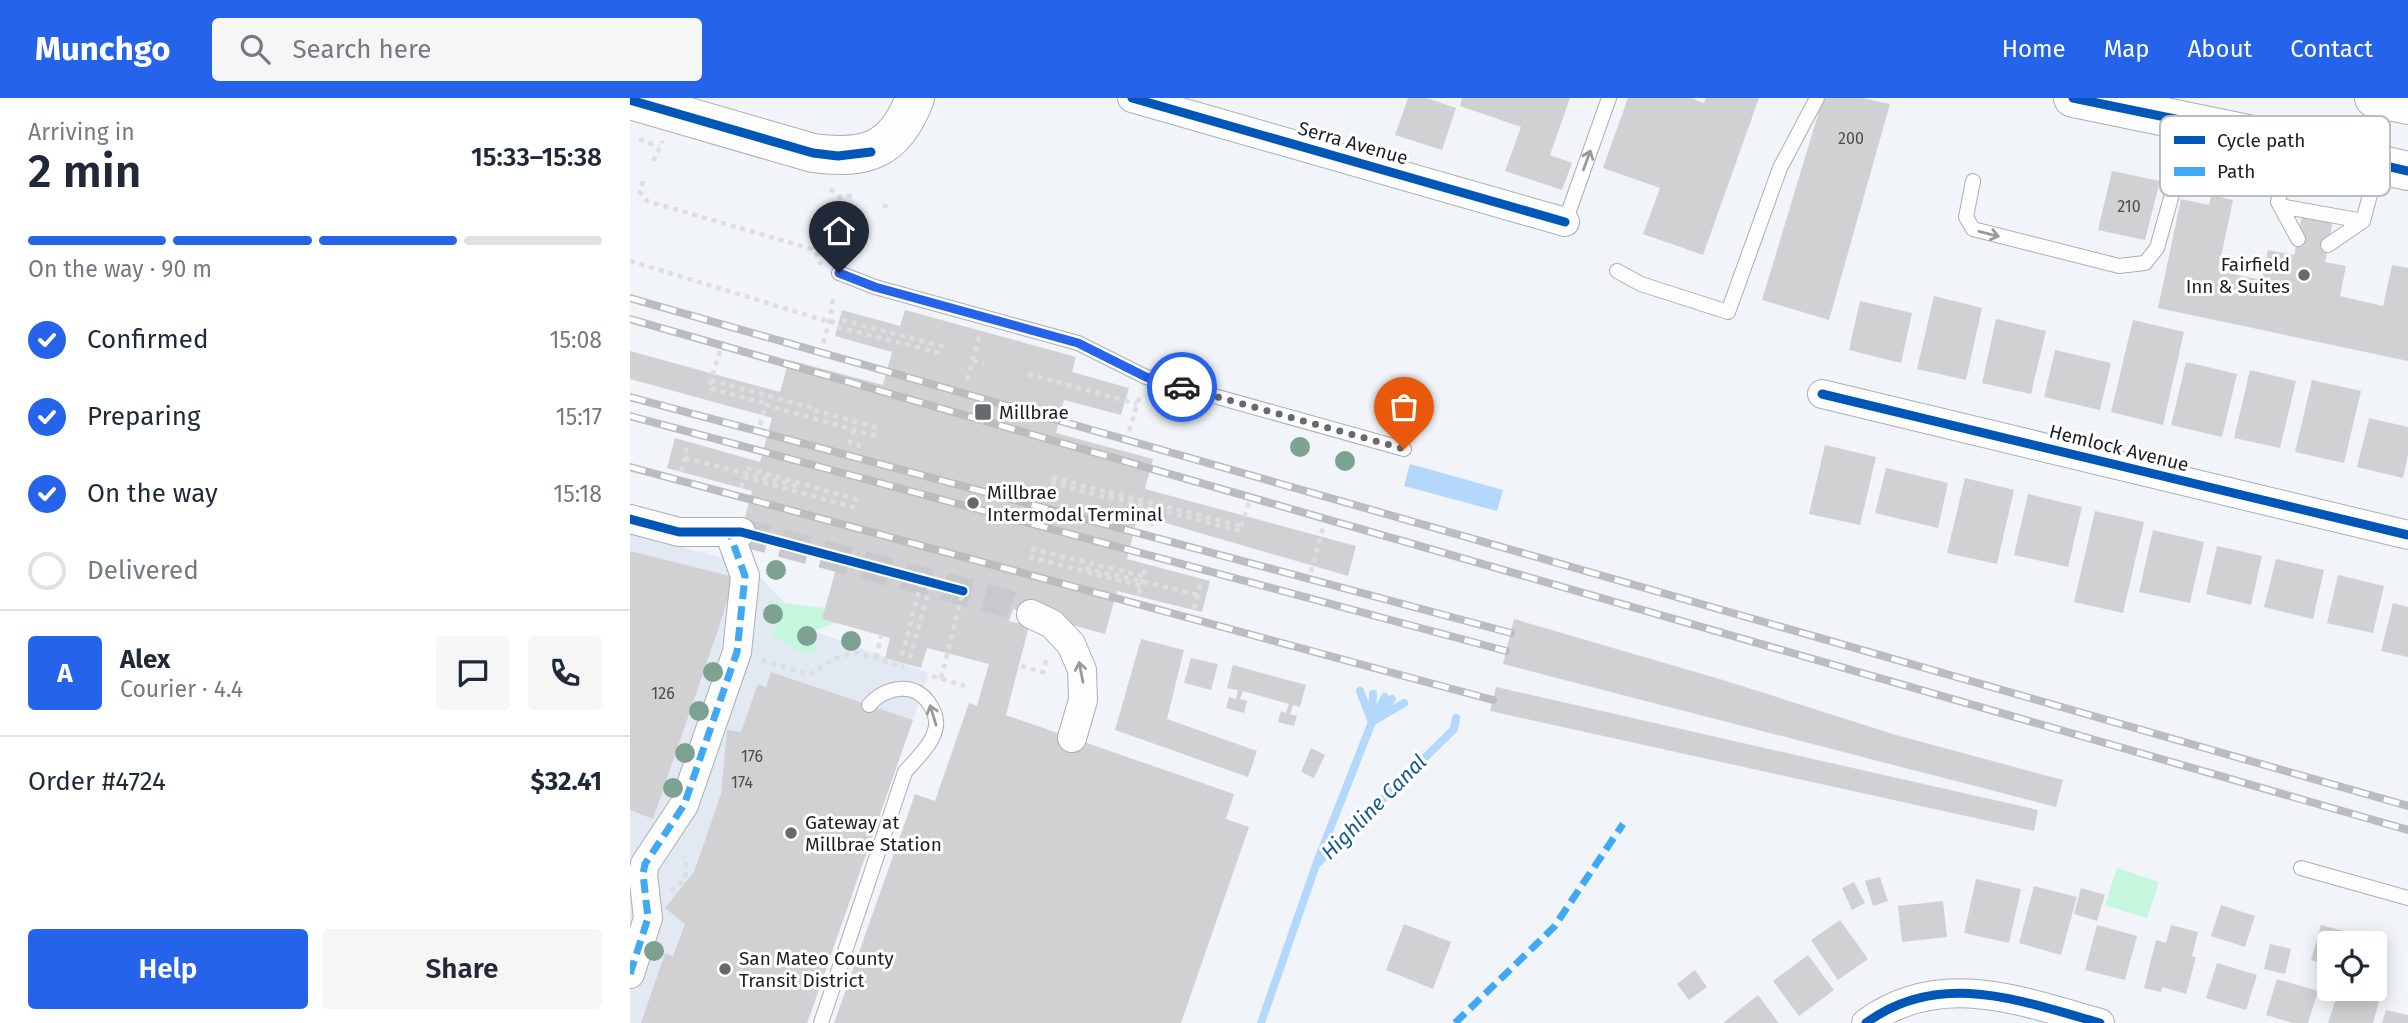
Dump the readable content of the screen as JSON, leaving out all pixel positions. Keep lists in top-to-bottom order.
{
  "streets": {
    "street": ["Serra Avenue", "Hemlock Avenue"]
  },
  "water": ["Highline Canal"],
  "places": {
    "other": [
      "Fairfield Inn & Suites",
      "Millbrae Intermodal Terminal",
      "Gateway at Millbrae Station",
      "San Mateo County Transit District"
    ],
    "transit": ["Millbrae"]
  },
  "house_numbers": [
    "200",
    "210",
    "126",
    "176",
    "174"
  ],
  "legend": ["Cycle path", "Path"],
  "page": {
    "header": "Munchgo",
    "search": "Search here",
    "nav": [
      "Home",
      "Map",
      "About",
      "Contact"
    ],
    "heading": ["2 min", "Arriving in", "15:33–15:38"],
    "panel": [
      "Alex",
      "Courier · 4.4",
      "Order #4724",
      "$32.41"
    ],
    "bar": "On the way · 90 m",
    "list": [
      ["Confirmed", "15:08"],
      ["Preparing", "15:17"],
      ["On the way", "15:18"],
      "Delivered"
    ],
    "round": "A",
    "buttons": ["Help", "Share"]
  }
}
